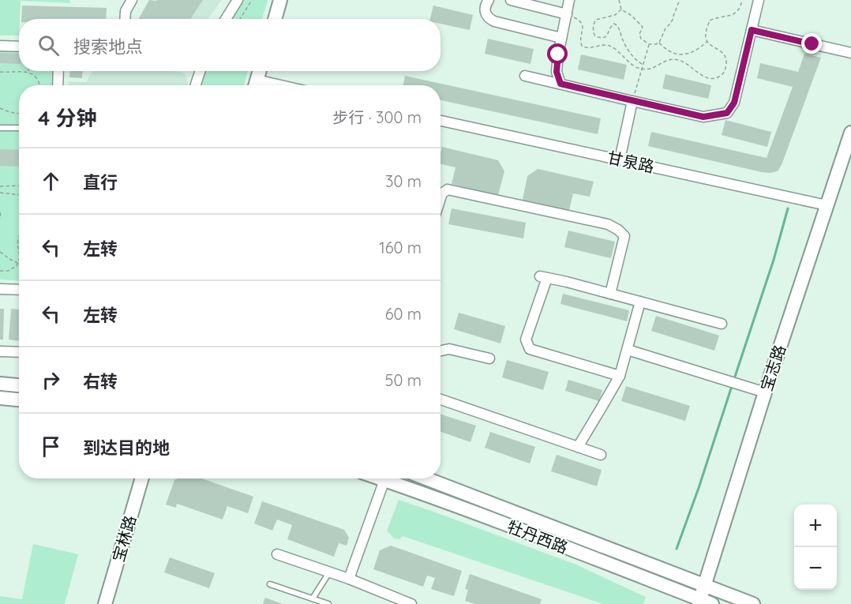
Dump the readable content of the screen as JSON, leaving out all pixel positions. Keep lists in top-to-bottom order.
{
  "streets": {
    "street": [
      "甘泉路",
      "宝志路",
      "牡丹西路",
      "宝林路"
    ]
  },
  "crossings": [
    ["甘泉路", "宝志路"],
    ["宝志路", "牡丹西路"]
  ],
  "page": {
    "search": "搜索地点",
    "heading": ["4 分钟", "步行 · 300 m"],
    "list": [
      ["直行", "30 m"],
      ["左转", "160 m"],
      ["左转", "60 m"],
      ["右转", "50 m"],
      "到达目的地"
    ],
    "map_buttons": ["+", "−"]
  }
}
